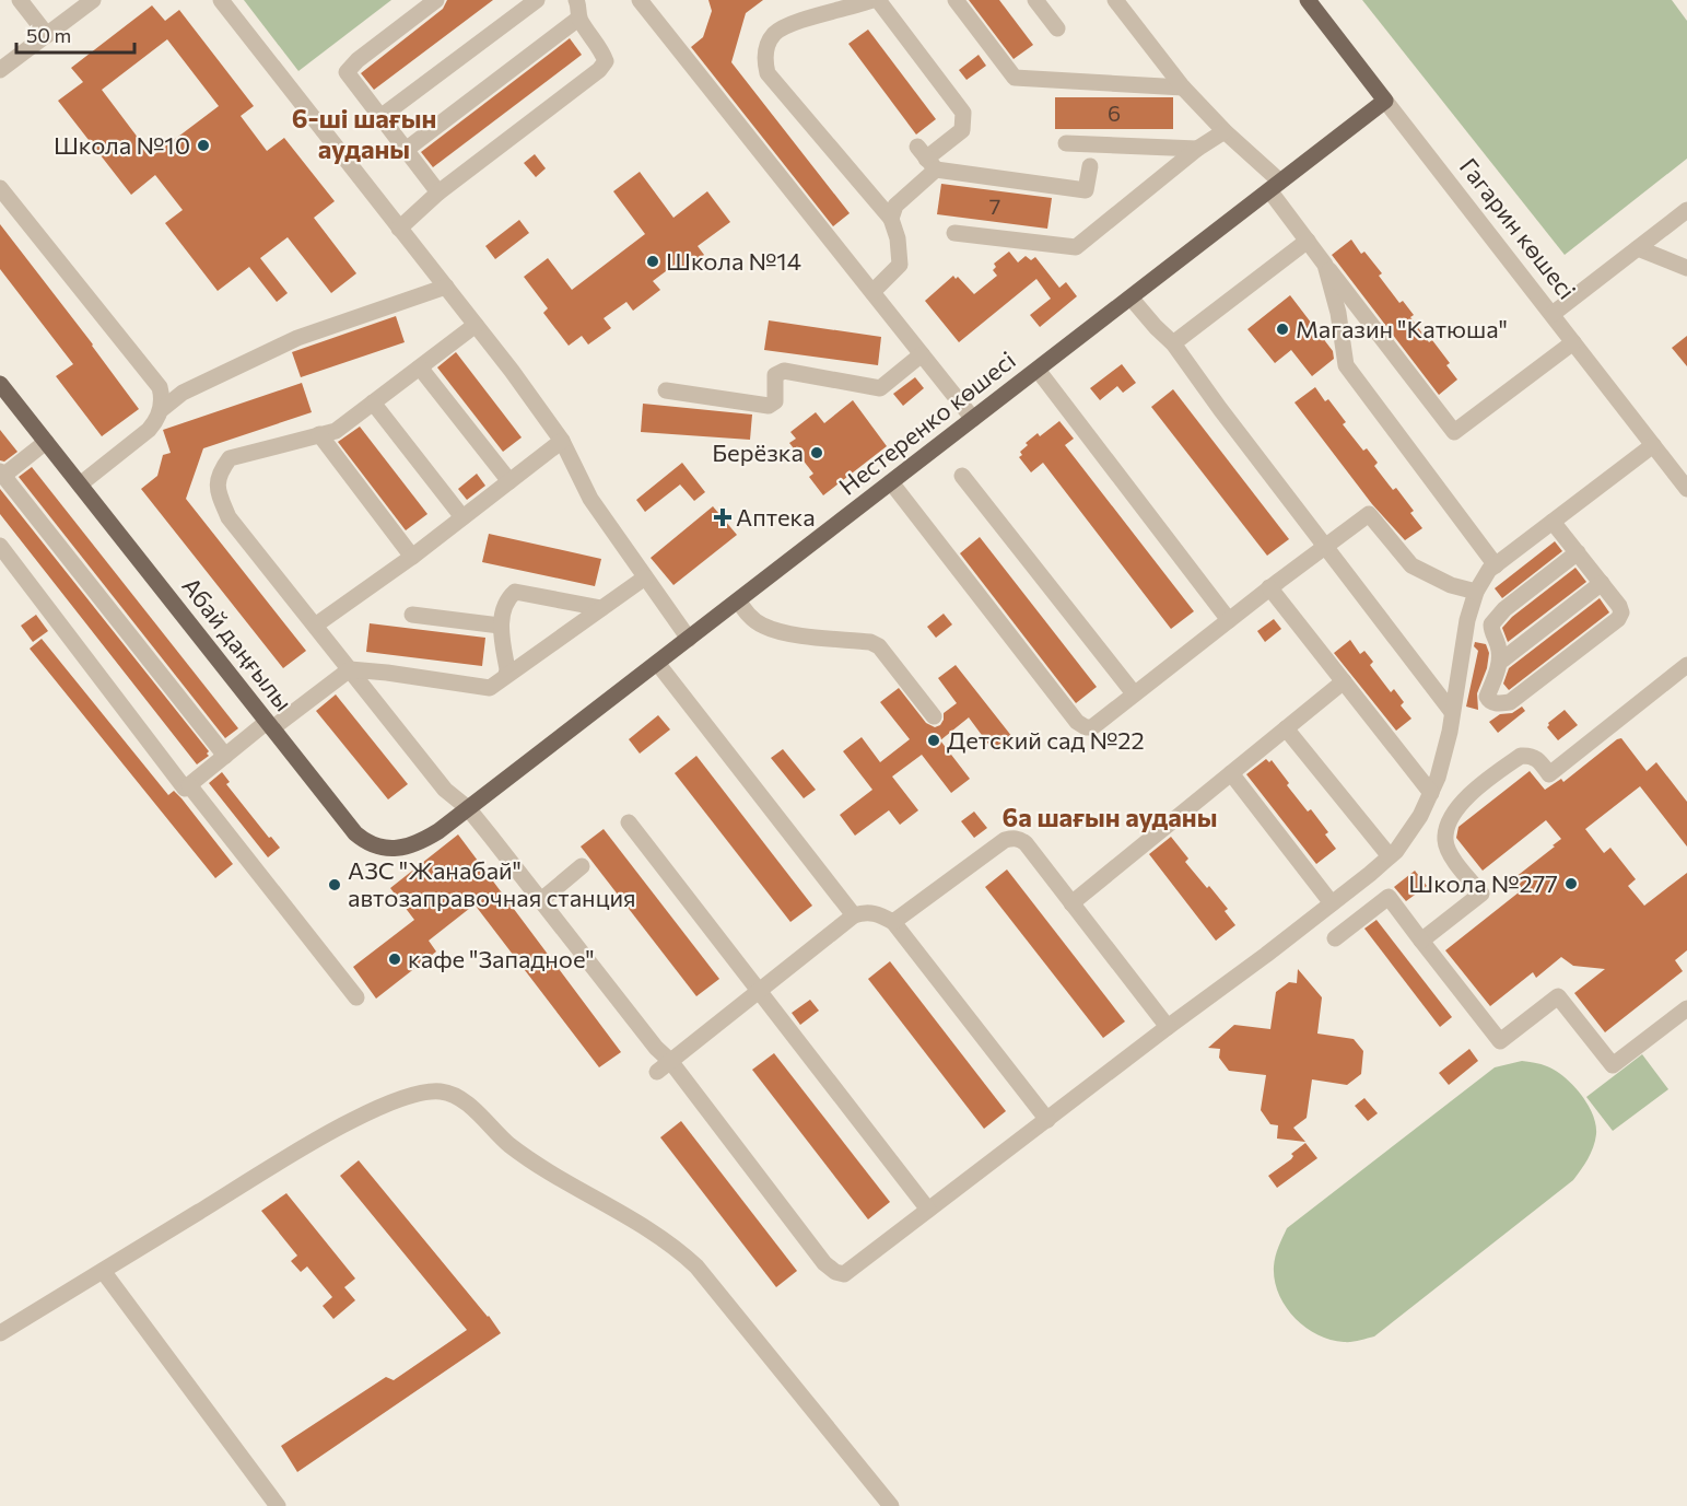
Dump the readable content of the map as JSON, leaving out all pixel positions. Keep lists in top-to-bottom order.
{
  "streets": {
    "main road": ["Гагарин көшесі", "Нестеренко көшесі", "Абай даңғылы"]
  },
  "crossings": [
    ["Гагарин көшесі", "Нестеренко көшесі"],
    ["Нестеренко көшесі", "Абай даңғылы"]
  ],
  "districts": ["6-ші шағын ауданы", "6а шағын ауданы"],
  "places": {
    "other": [
      "Школа №10",
      "Школа №14",
      "Магазин \"Катюша\"",
      "Берёзка",
      "Детский сад №22",
      "Школа №277",
      "АЗС \"Жанабай\" автозаправочная станция",
      "кафе \"Западное\""
    ],
    "health": ["Аптека"]
  },
  "house_numbers": ["6", "7"],
  "scale_bar": "50 m"
}
